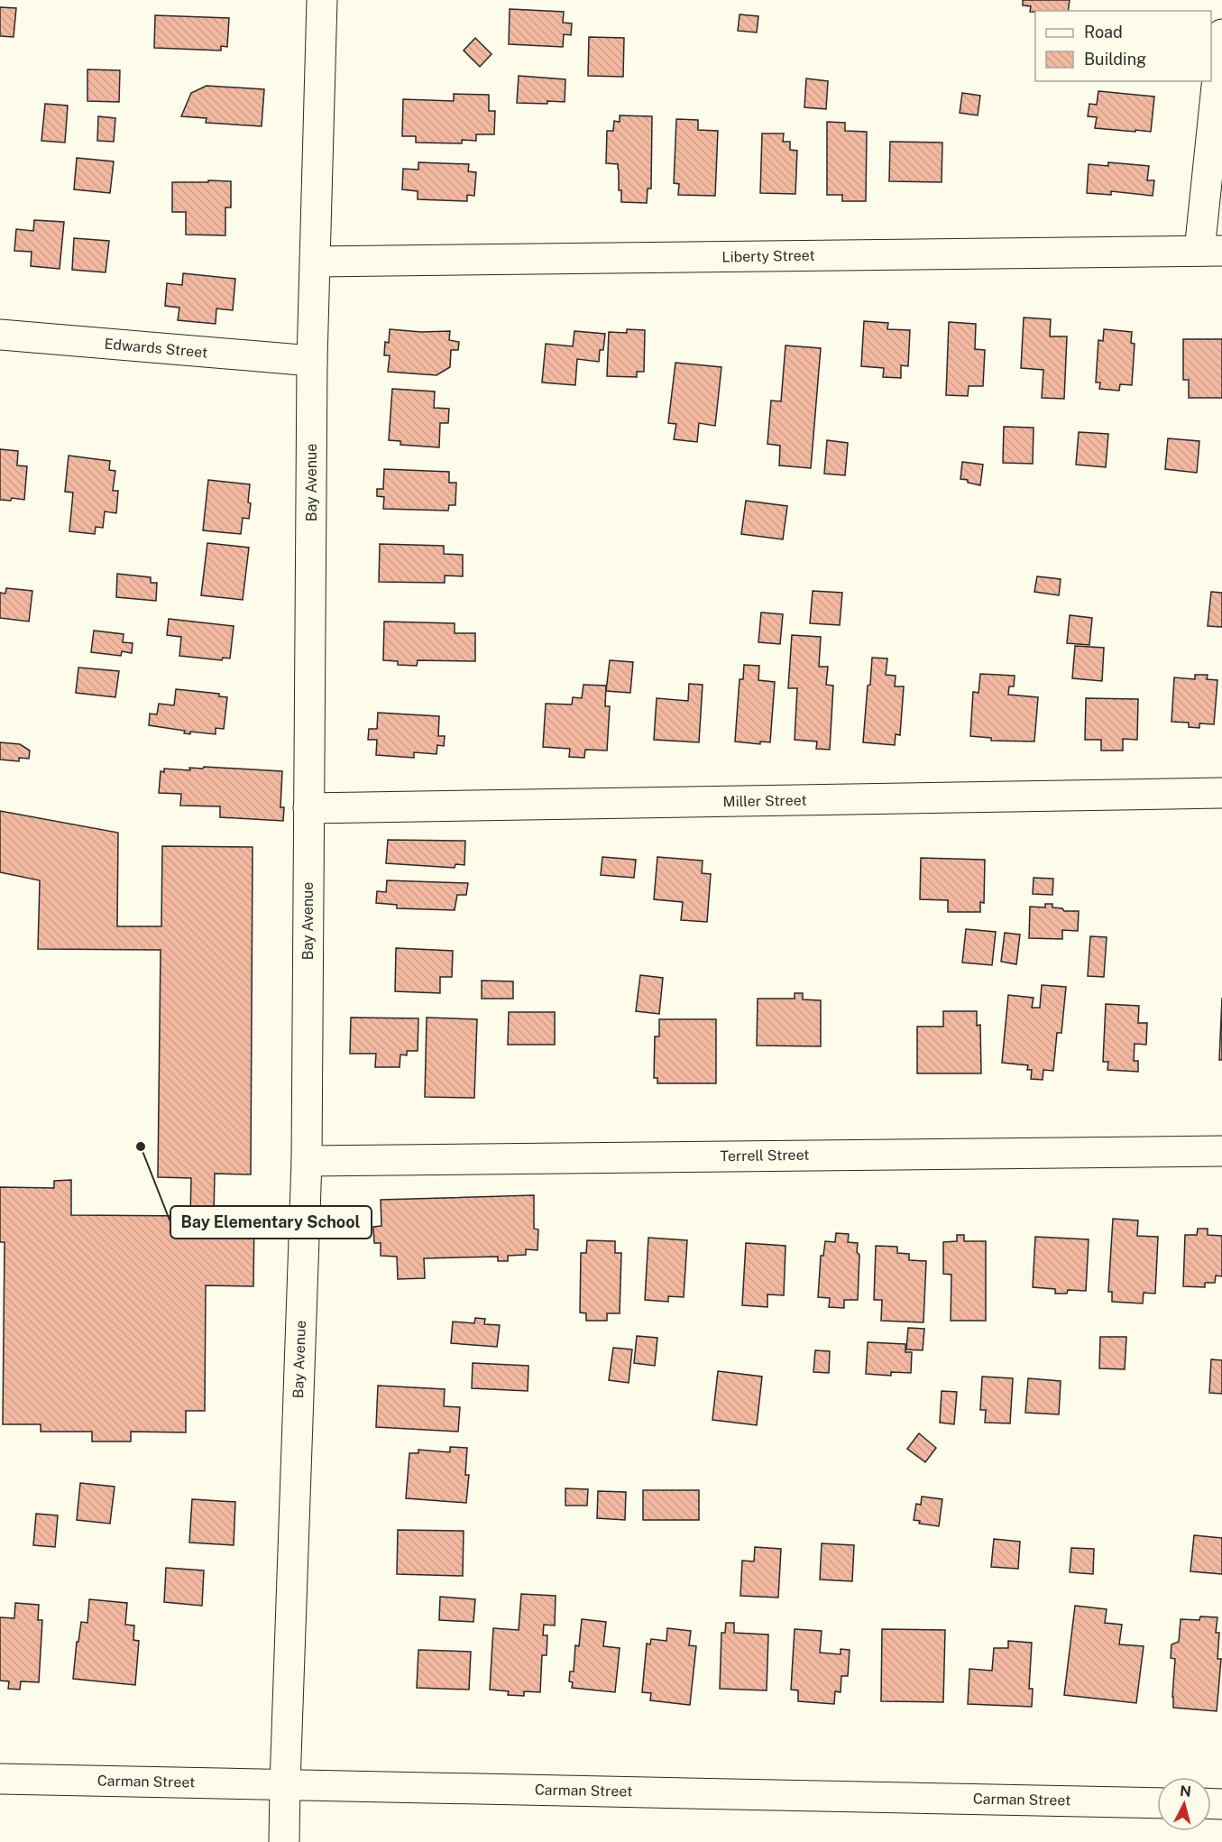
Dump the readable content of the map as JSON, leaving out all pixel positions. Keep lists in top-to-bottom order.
{
  "streets": {
    "street": [
      "Liberty Street",
      "Edwards Street",
      "Bay Avenue",
      "Miller Street",
      "Terrell Street",
      "Carman Street"
    ]
  },
  "crossings": [
    ["Liberty Street", "Bay Avenue"],
    ["Edwards Street", "Bay Avenue"],
    ["Bay Avenue", "Miller Street"],
    ["Bay Avenue", "Terrell Street"],
    ["Bay Avenue", "Carman Street"]
  ],
  "places": ["Bay Elementary School"],
  "legend": ["Road", "Building"],
  "north": "top"
}
